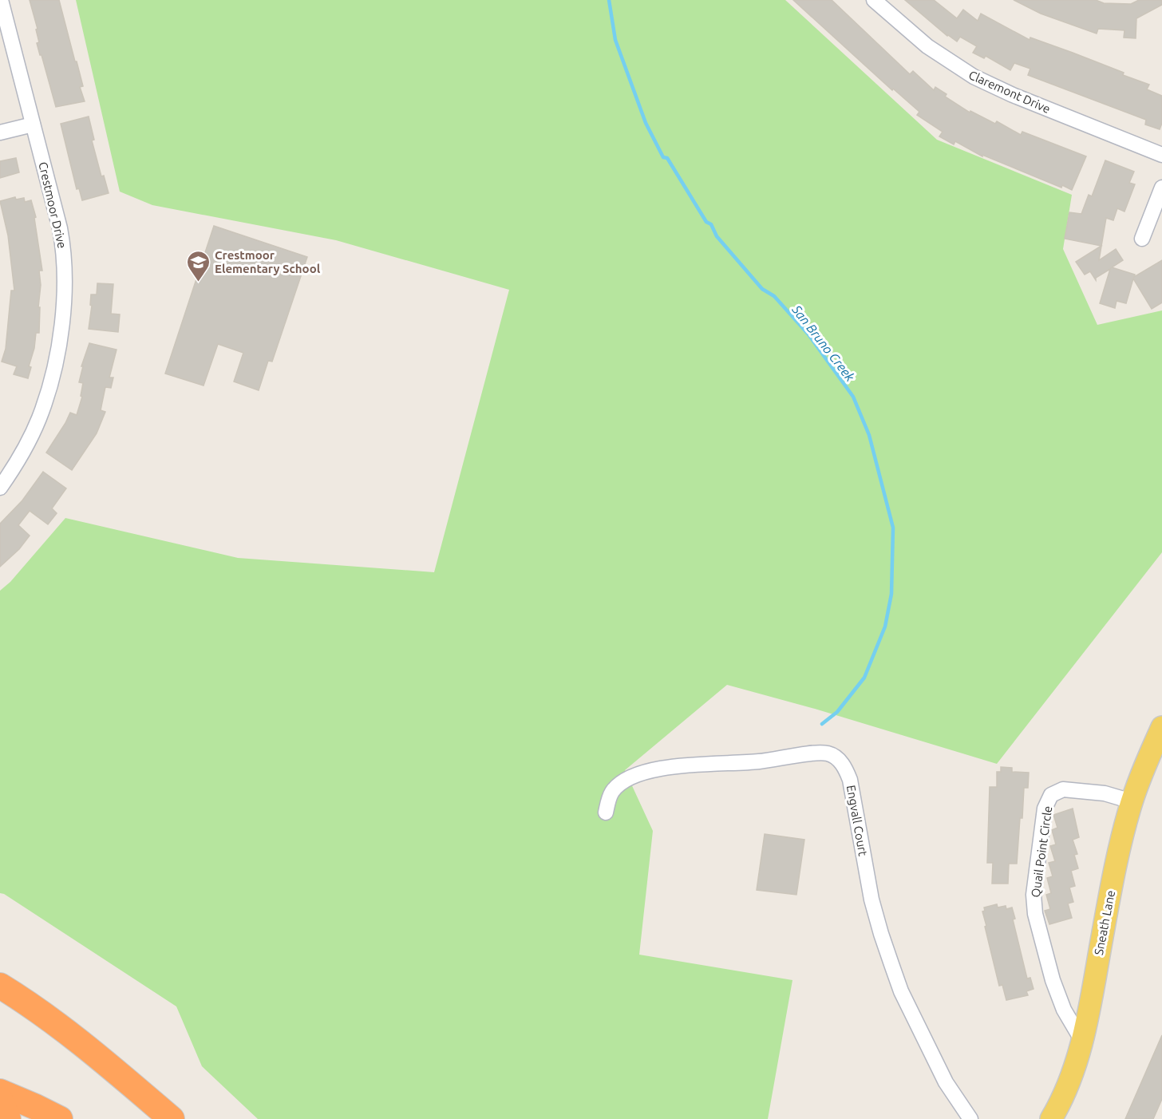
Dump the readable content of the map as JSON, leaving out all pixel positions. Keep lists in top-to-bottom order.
{
  "streets": {
    "main road": ["Sneath Lane"],
    "street": [
      "Claremont Drive",
      "Crestmoor Drive",
      "Engvall Court",
      "Quail Point Circle"
    ]
  },
  "crossings": [
    ["Quail Point Circle", "Sneath Lane"]
  ],
  "water": ["San Bruno Creek"],
  "places": {
    "school or university": ["Crestmoor Elementary School"]
  }
}
